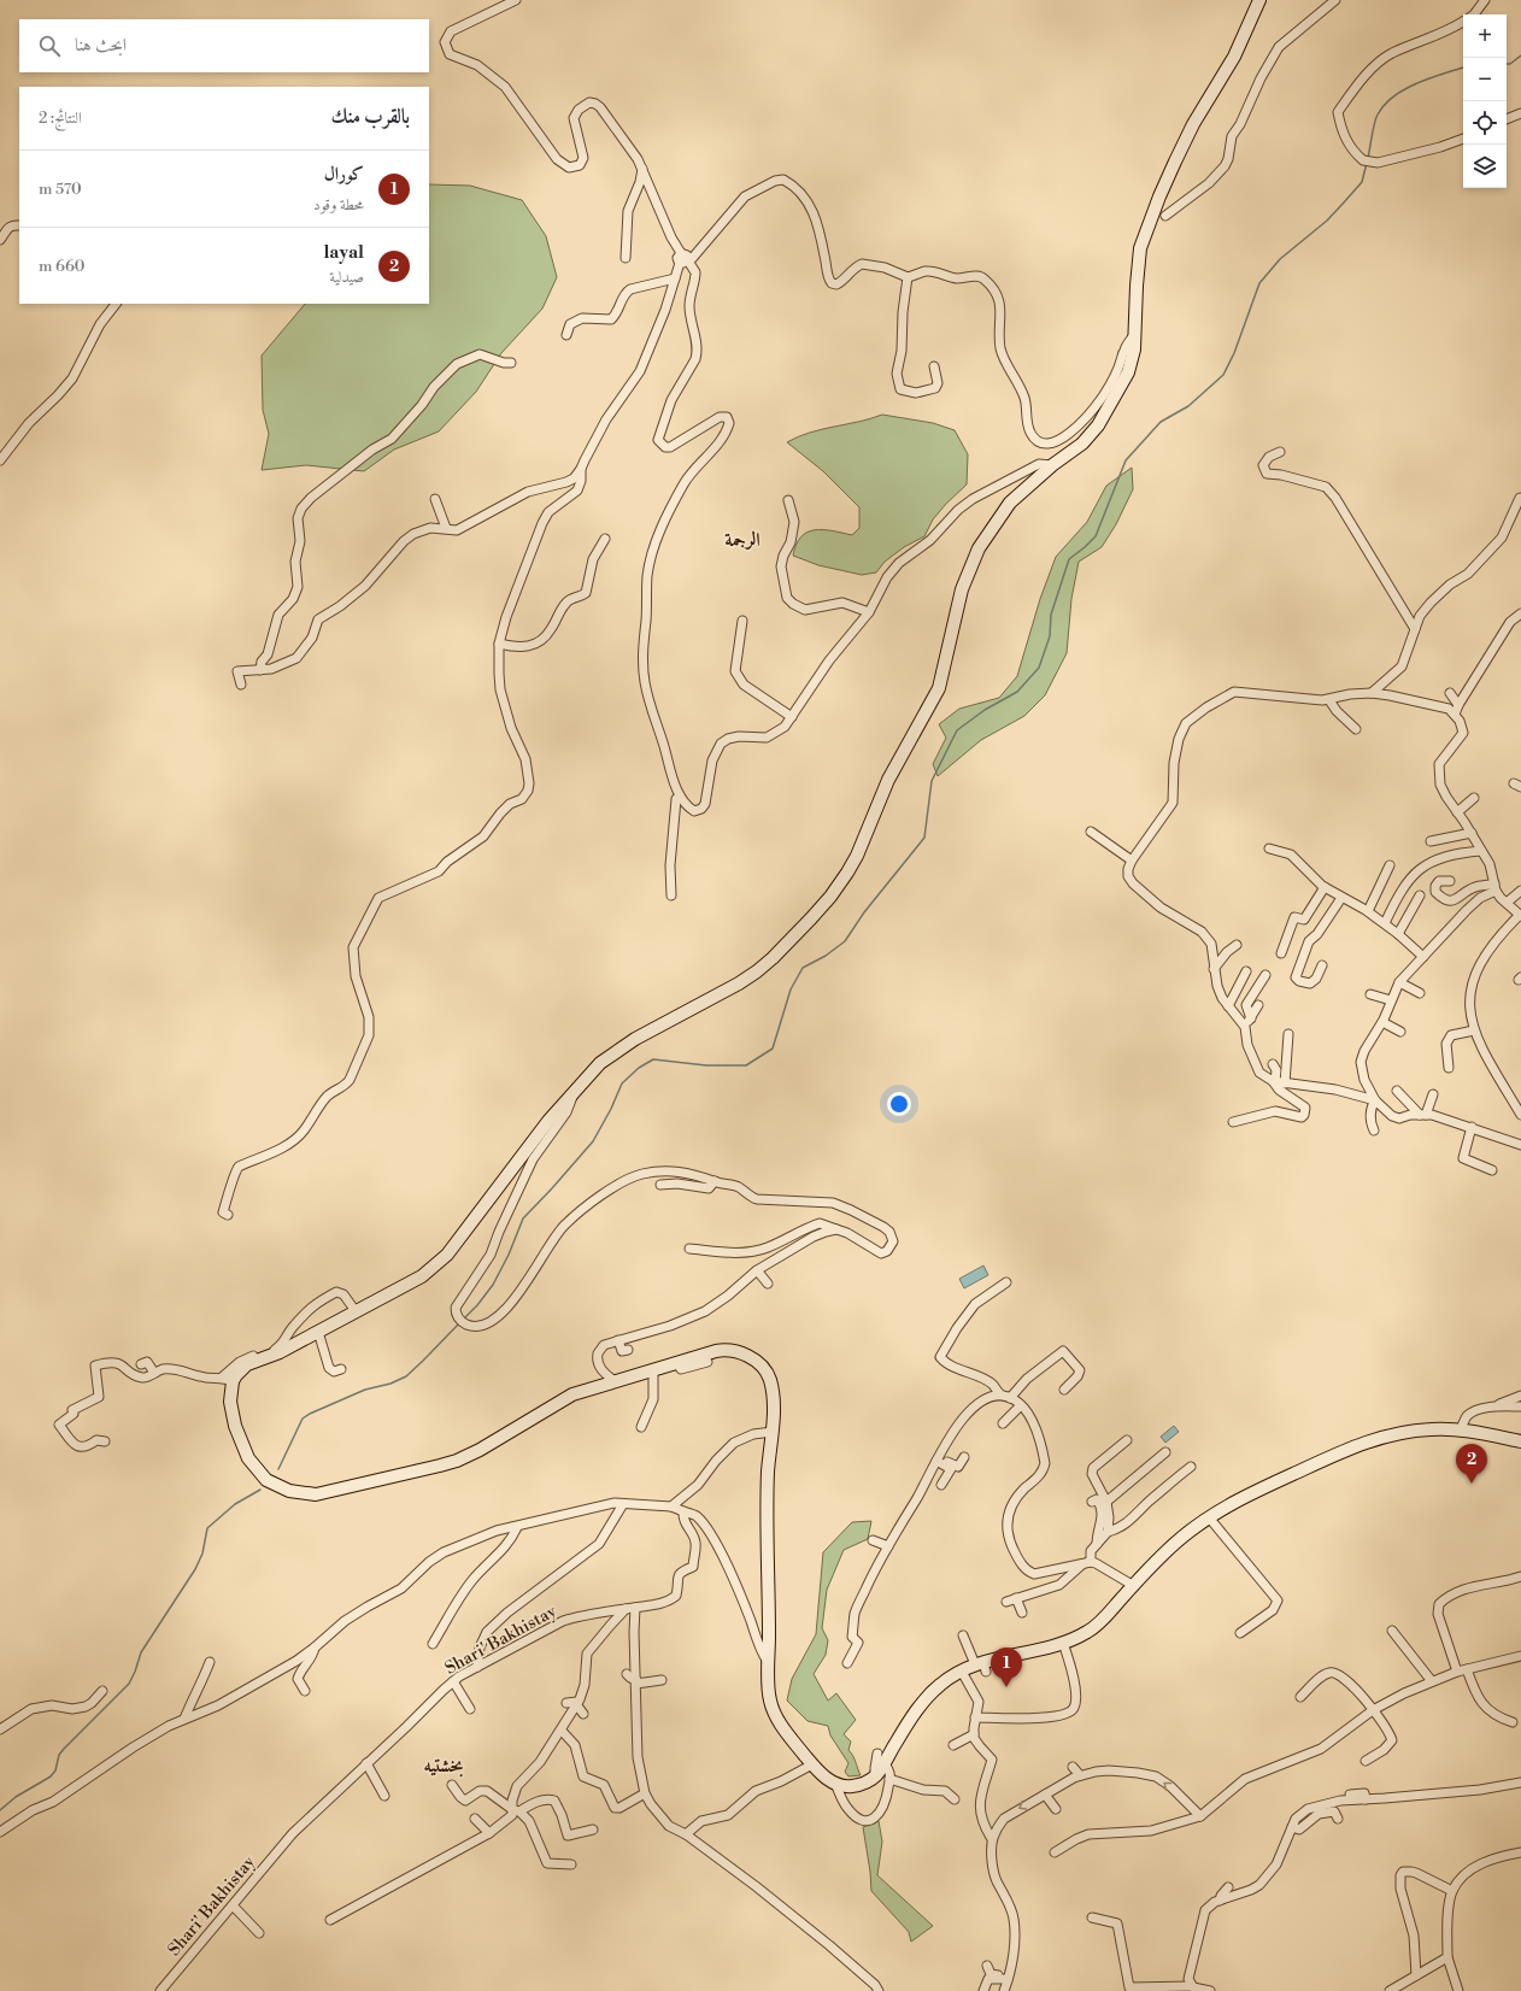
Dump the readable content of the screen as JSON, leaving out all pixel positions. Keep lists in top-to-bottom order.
{
  "streets": {
    "street": ["Shari' Bakhistay"]
  },
  "districts": ["الرجمة", "بخشتيه"],
  "page": {
    "map_buttons": ["+", "−"],
    "search": "ابحث هنا",
    "heading": ["بالقرب منك", "النتائج: 2"],
    "list": [
      {
        "mark": "1",
        "name": "كورال",
        "note": "محطة وقود",
        "value": "570 m"
      },
      {
        "mark": "2",
        "name": "layal",
        "note": "صيدلية",
        "value": "660 m"
      }
    ],
    "pins": ["2", "1"]
  }
}
